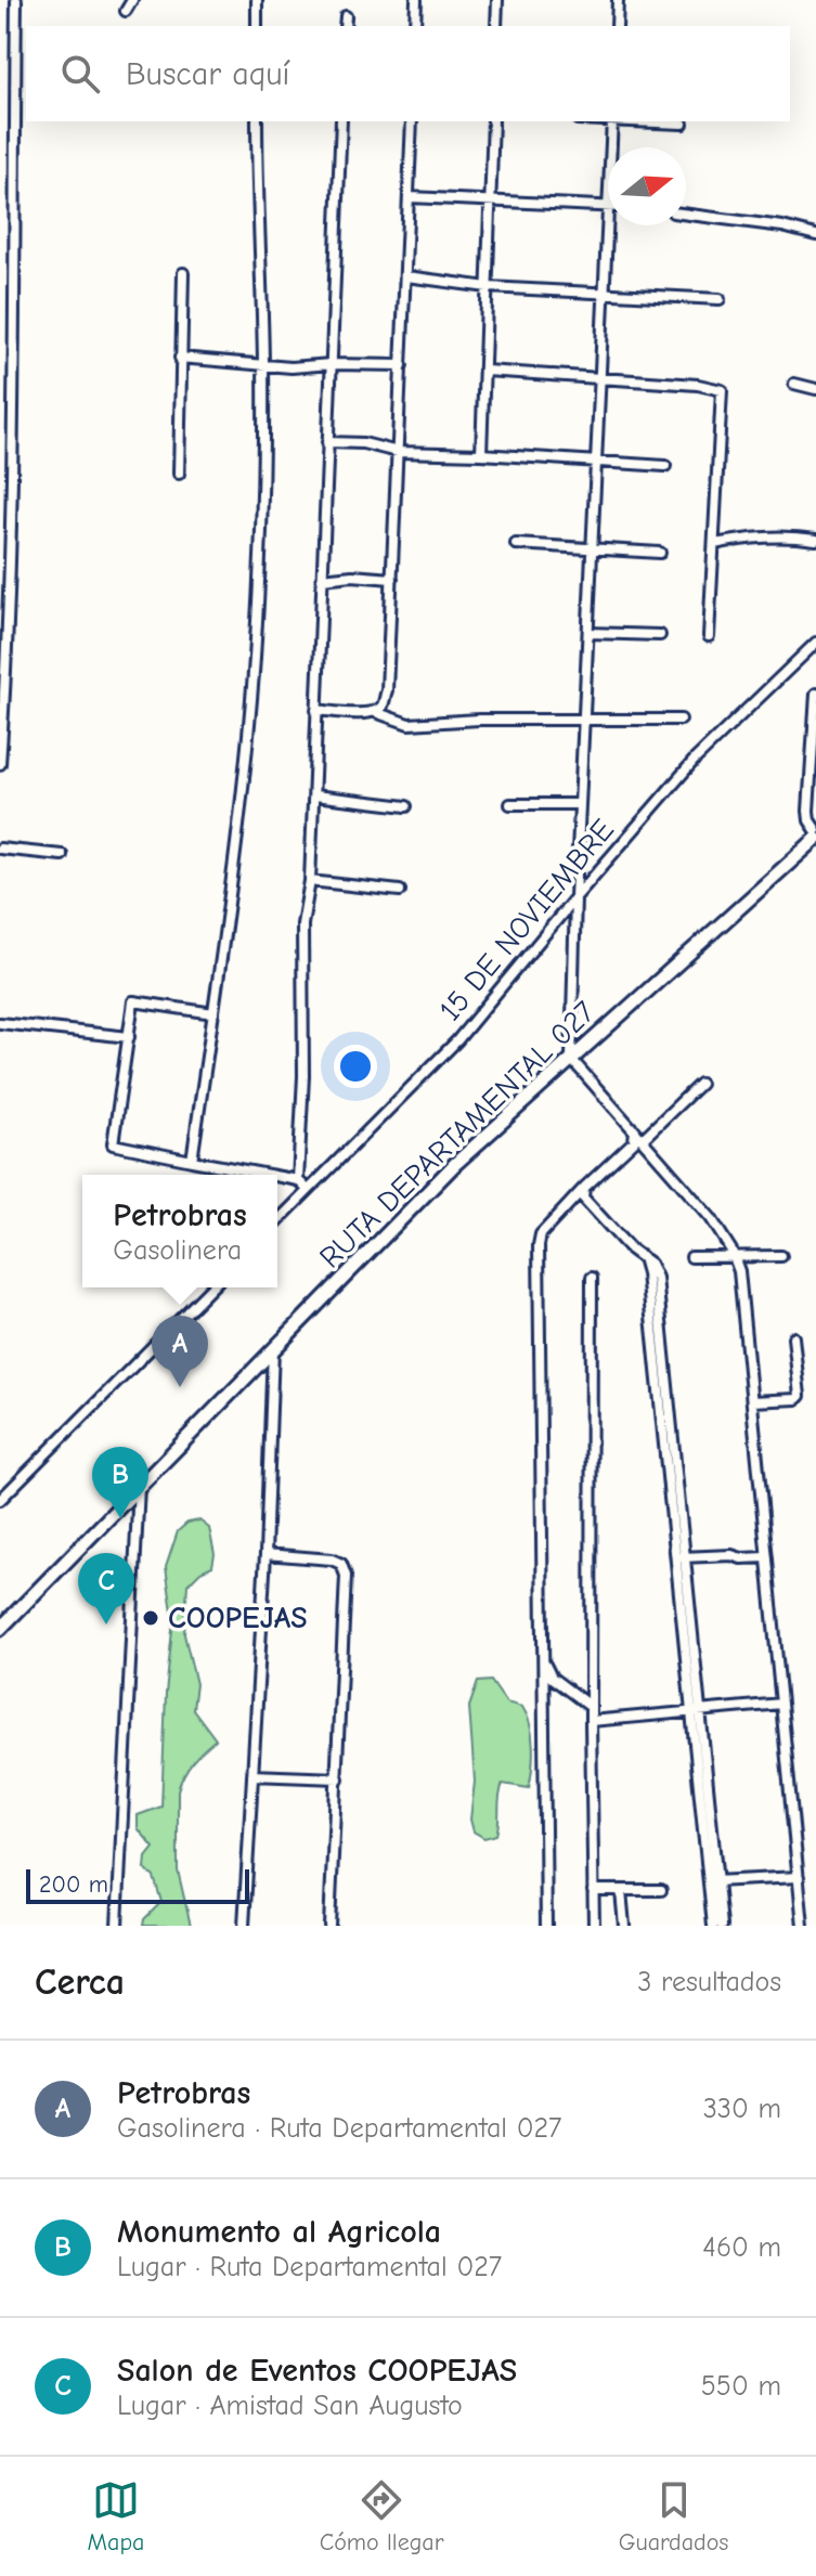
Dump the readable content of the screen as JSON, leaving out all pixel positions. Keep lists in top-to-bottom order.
{
  "streets": {
    "main road": ["RUTA DEPARTAMENTAL 027"],
    "street": ["15 DE NOVIEMBRE"]
  },
  "places": ["COOPEJAS"],
  "scale_bar": "200 m",
  "north": "right",
  "page": {
    "search": "Buscar aquí",
    "popup": ["Petrobras", "Gasolinera"],
    "pins": ["A", "B", "C"],
    "scale": "200 m",
    "heading": ["Cerca", "3 resultados"],
    "list": [
      {
        "mark": "A",
        "name": "Petrobras",
        "note": "Gasolinera · Ruta Departamental 027",
        "value": "330 m"
      },
      {
        "mark": "B",
        "name": "Monumento al Agricola",
        "note": "Lugar · Ruta Departamental 027",
        "value": "460 m"
      },
      {
        "mark": "C",
        "name": "Salon de Eventos COOPEJAS",
        "note": "Lugar · Amistad San Augusto",
        "value": "550 m"
      }
    ],
    "nav": ["Mapa", "Cómo llegar", "Guardados"]
  }
}
